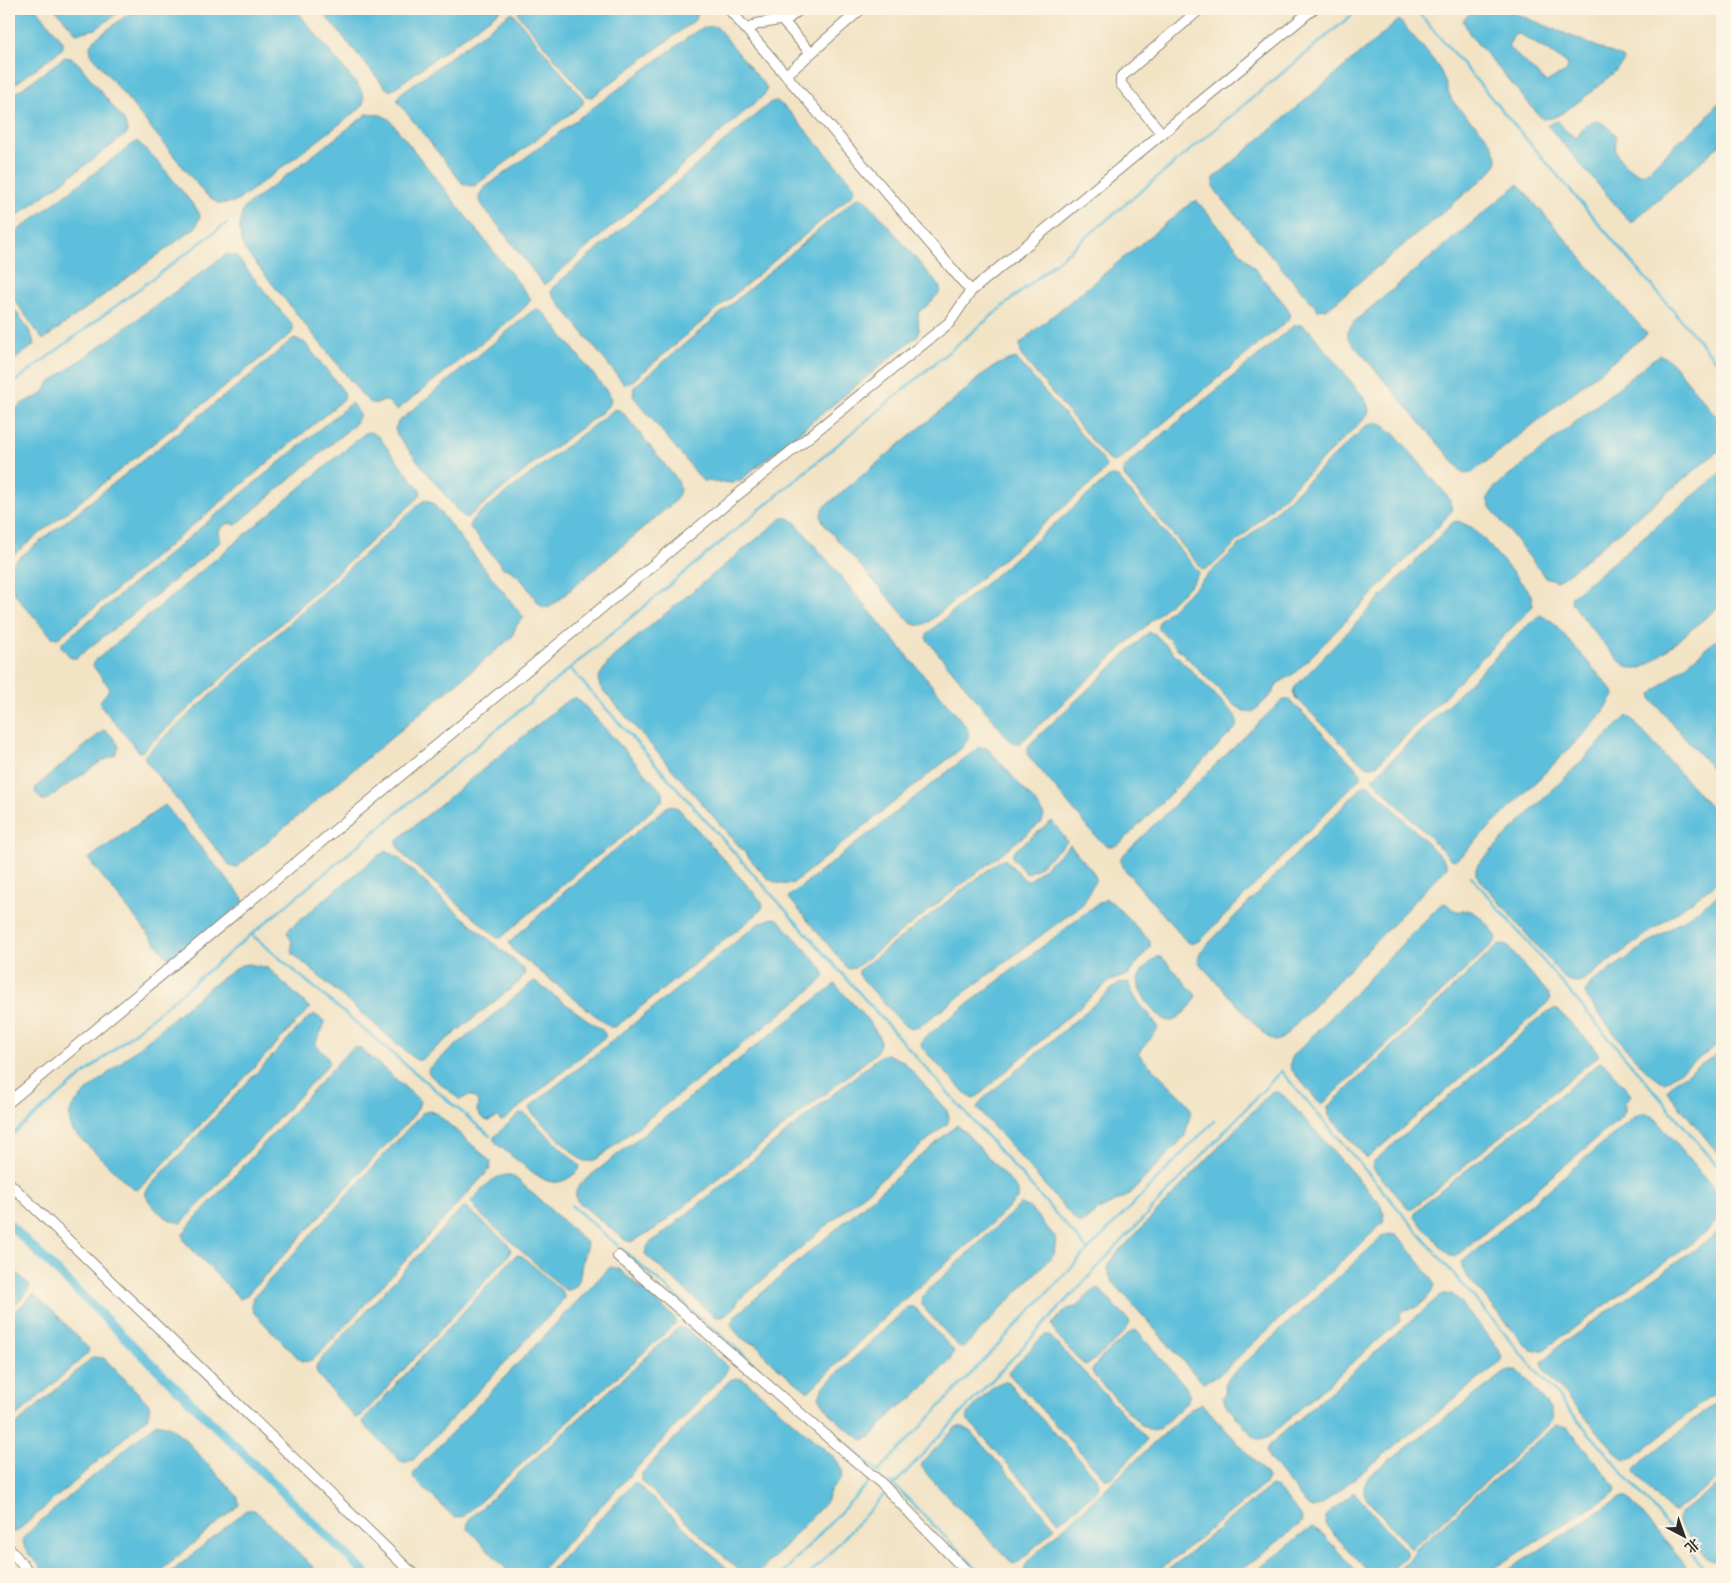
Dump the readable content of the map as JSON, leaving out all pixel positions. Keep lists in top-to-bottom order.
{
  "north": "bottom right"
}
